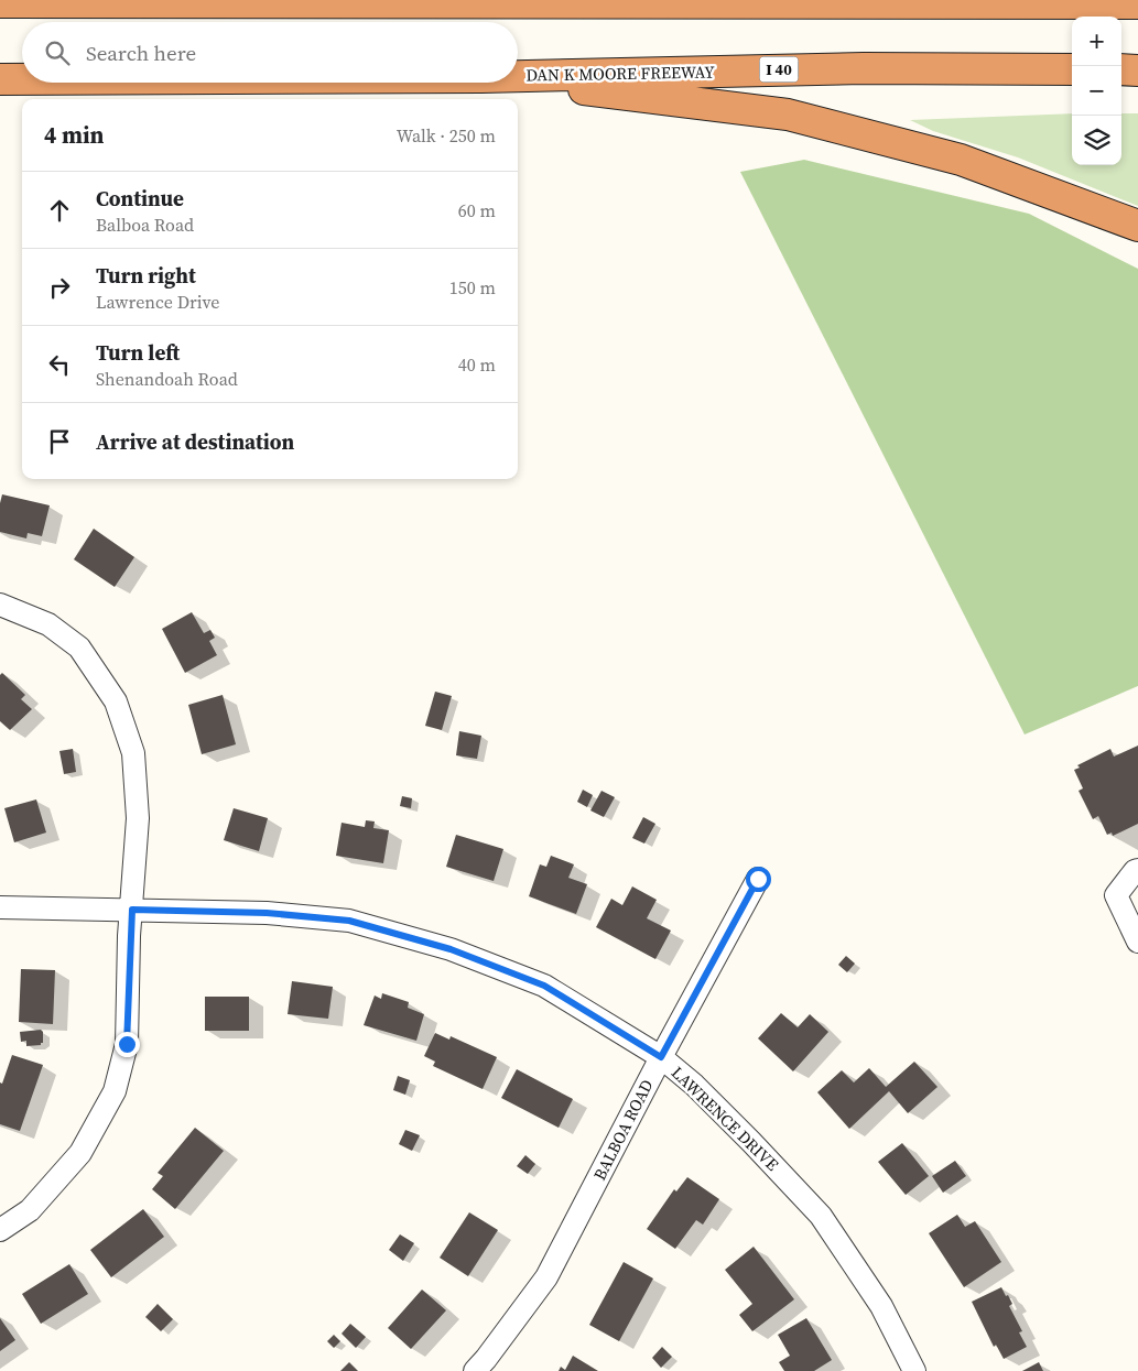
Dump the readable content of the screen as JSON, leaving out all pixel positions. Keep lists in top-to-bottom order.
{
  "streets": {
    "highway": ["I 40", "DAN K MOORE FREEWAY"],
    "street": ["LAWRENCE DRIVE", "BALBOA ROAD"]
  },
  "crossings": [
    ["LAWRENCE DRIVE", "BALBOA ROAD"]
  ],
  "page": {
    "map_buttons": ["+", "−"],
    "search": "Search here",
    "heading": ["4 min", "Walk · 250 m"],
    "list": [
      ["Continue", "Balboa Road", "60 m"],
      ["Turn right", "Lawrence Drive", "150 m"],
      ["Turn left", "Shenandoah Road", "40 m"],
      "Arrive at destination"
    ]
  }
}
